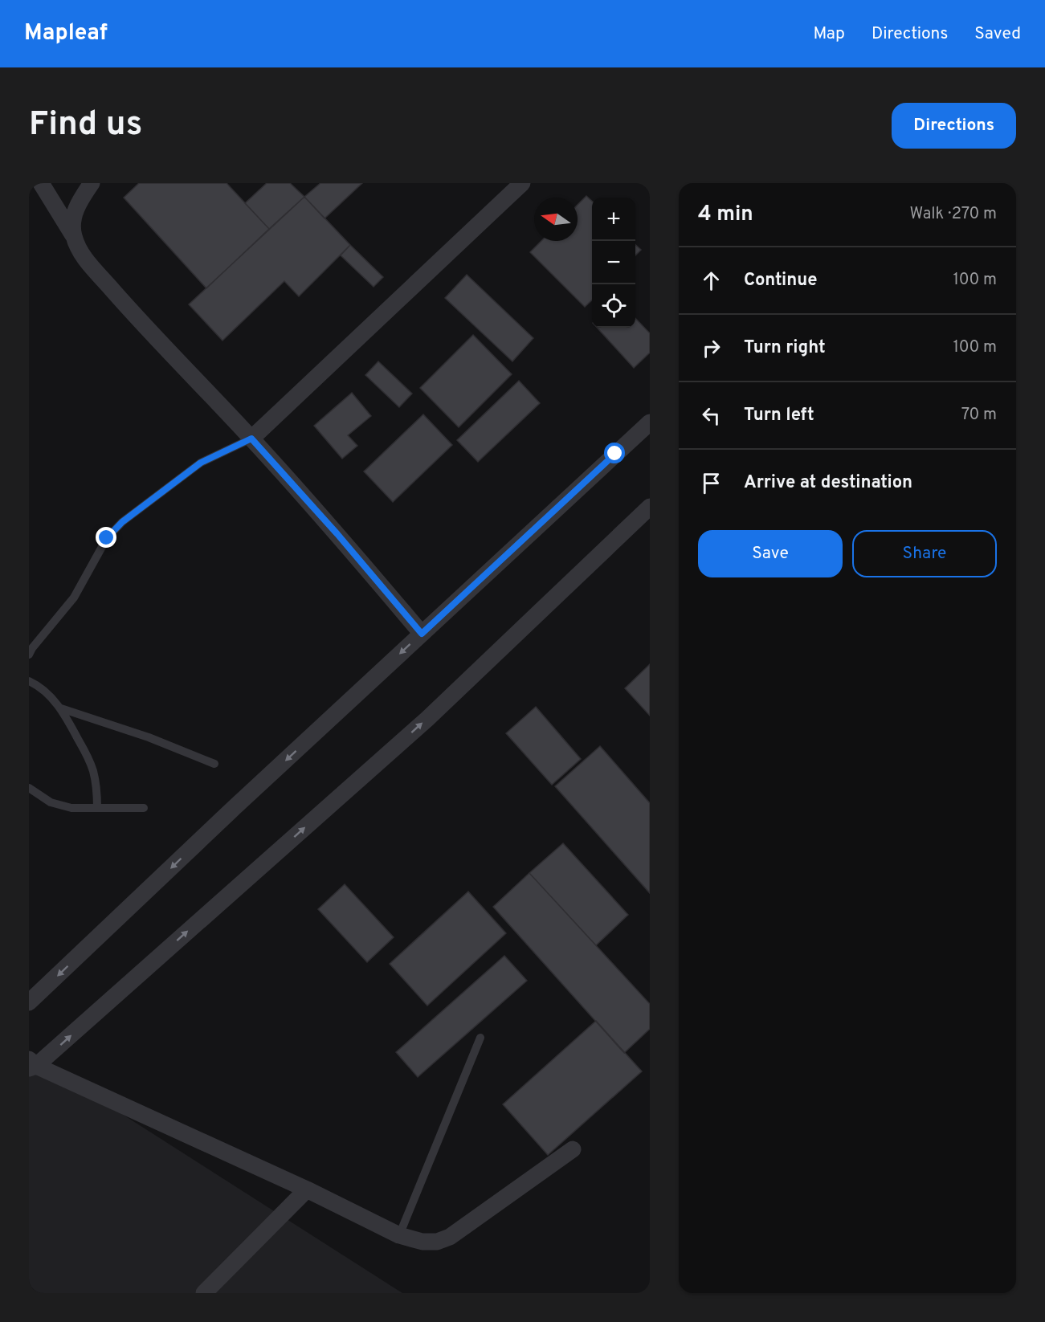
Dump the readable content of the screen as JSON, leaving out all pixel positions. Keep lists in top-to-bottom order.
{
  "north": "left",
  "page": {
    "header": "Mapleaf",
    "nav": ["Map", "Directions", "Saved"],
    "buttons": [
      "Directions",
      ["Save", "Share"]
    ],
    "title": "Find us",
    "heading": ["4 min", "Walk · 270 m"],
    "map_buttons": ["+", "−"],
    "list": [
      ["Continue", "100 m"],
      ["Turn right", "100 m"],
      ["Turn left", "70 m"],
      "Arrive at destination"
    ]
  }
}
